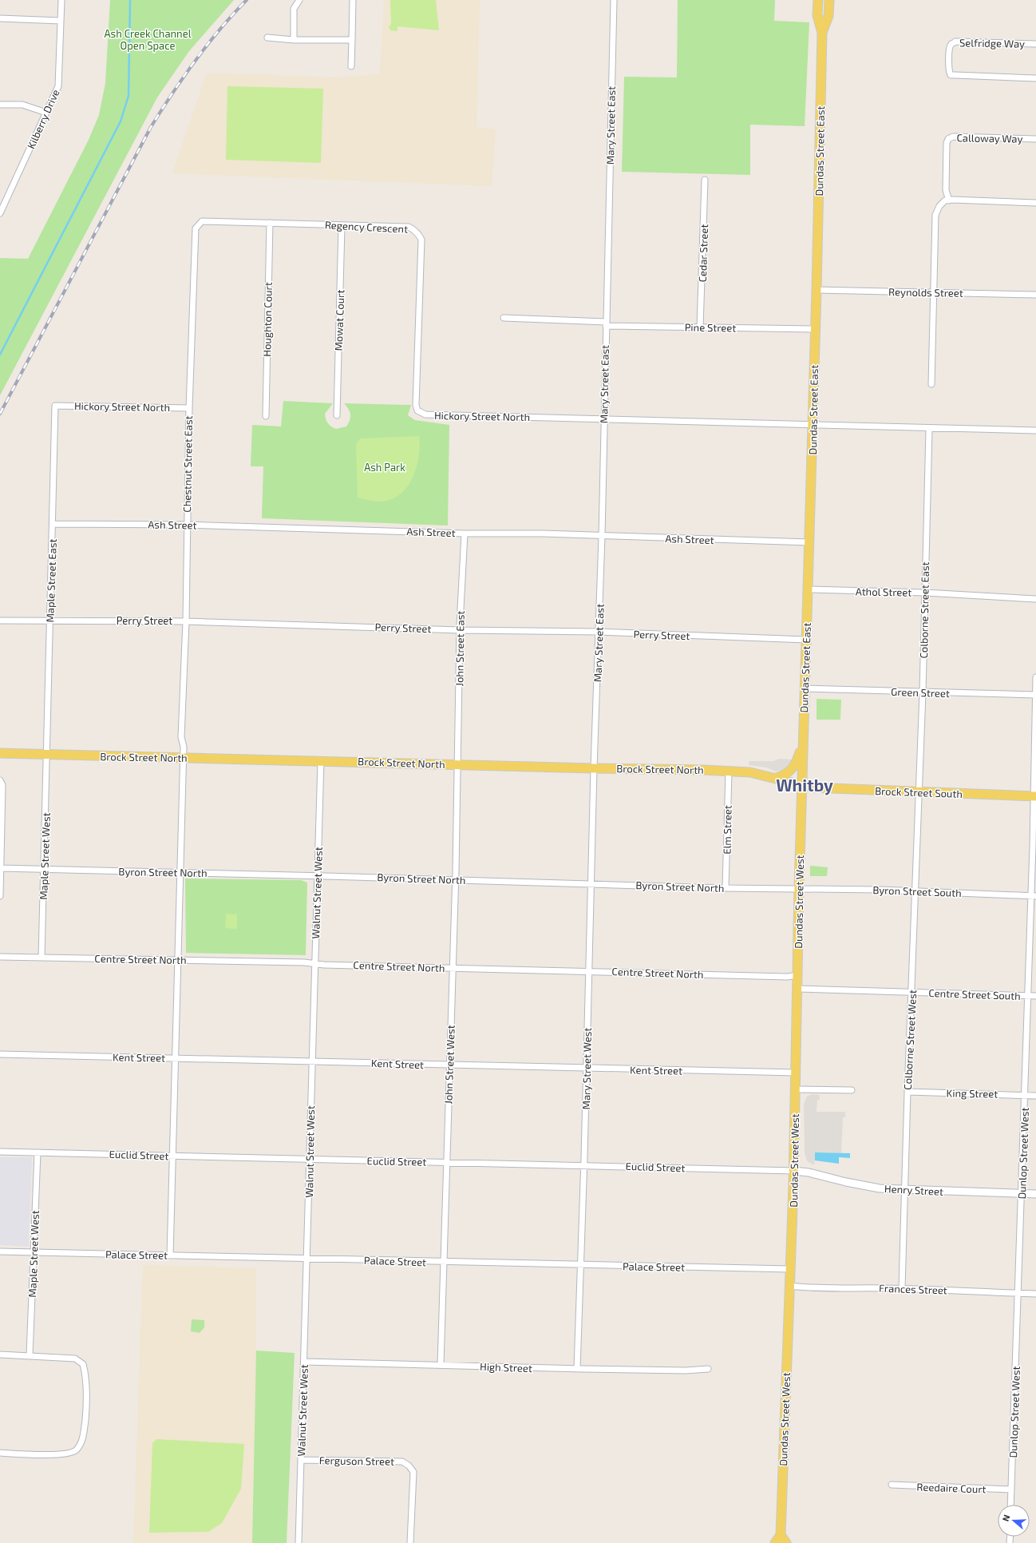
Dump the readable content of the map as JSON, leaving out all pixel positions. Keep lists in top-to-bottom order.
{
  "streets": {
    "main road": [
      "Dundas Street East",
      "Brock Street North",
      "Brock Street South",
      "Dundas Street West",
      "Henry Street"
    ],
    "street": [
      "Selfridge Way",
      "Kilberry Drive",
      "Mary Street East",
      "Calloway Way",
      "Regency Crescent",
      "Cedar Street",
      "Reynolds Street",
      "Houghton Court",
      "Mowat Court",
      "Pine Street",
      "Hickory Street North",
      "Chestnut Street East",
      "Ash Street",
      "Maple Street East",
      "Athol Street",
      "Colborne Street East",
      "Perry Street",
      "John Street East",
      "Green Street",
      "Elm Street",
      "Maple Street West",
      "Byron Street North",
      "Byron Street South",
      "Walnut Street West",
      "Centre Street North",
      "Centre Street South",
      "Colborne Street West",
      "Kent Street",
      "John Street West",
      "Mary Street West",
      "King Street",
      "Dunlop Street West",
      "Euclid Street",
      "Palace Street",
      "Frances Street",
      "High Street",
      "Ferguson Street",
      "Reedaire Court"
    ]
  },
  "crossings": [
    ["Mary Street East", "Pine Street"],
    ["Mary Street East", "Hickory Street North"],
    ["Mary Street East", "Ash Street"],
    ["Mary Street East", "Perry Street"],
    ["Mary Street East", "Brock Street North"],
    ["Mary Street East", "Mary Street West"],
    ["Dundas Street East", "Reynolds Street"],
    ["Dundas Street East", "Pine Street"],
    ["Dundas Street East", "Hickory Street North"],
    ["Dundas Street East", "Ash Street"],
    ["Dundas Street East", "Athol Street"],
    ["Dundas Street East", "Perry Street"],
    ["Dundas Street East", "Green Street"],
    ["Dundas Street East", "Brock Street North"],
    ["Dundas Street East", "Brock Street South"],
    ["Dundas Street East", "Dundas Street West"],
    ["Regency Crescent", "Houghton Court"],
    ["Regency Crescent", "Mowat Court"],
    ["Regency Crescent", "Hickory Street North"],
    ["Regency Crescent", "Chestnut Street East"],
    ["Cedar Street", "Pine Street"],
    ["Hickory Street North", "Chestnut Street East"],
    ["Hickory Street North", "Maple Street East"],
    ["Hickory Street North", "Colborne Street East"],
    ["Chestnut Street East", "Ash Street"],
    ["Chestnut Street East", "Perry Street"],
    ["Chestnut Street East", "Brock Street North"],
    ["Chestnut Street East", "Byron Street North"],
    ["Chestnut Street East", "Centre Street North"],
    ["Chestnut Street East", "Kent Street"],
    ["Chestnut Street East", "Euclid Street"],
    ["Chestnut Street East", "Palace Street"],
    ["Ash Street", "Maple Street East"],
    ["Ash Street", "John Street East"],
    ["Maple Street East", "Perry Street"],
    ["Maple Street East", "Brock Street North"],
    ["Maple Street East", "Maple Street West"],
    ["Athol Street", "Colborne Street East"],
    ["Colborne Street East", "Green Street"],
    ["Colborne Street East", "Brock Street South"],
    ["Colborne Street East", "Colborne Street West"],
    ["Perry Street", "John Street East"],
    ["John Street East", "Brock Street North"],
    ["John Street East", "John Street West"],
    ["Green Street", "Dunlop Street West"],
    ["Brock Street North", "Brock Street South"],
    ["Brock Street North", "Elm Street"],
    ["Brock Street North", "Maple Street West"],
    ["Brock Street North", "Walnut Street West"],
    ["Brock Street North", "Dundas Street West"],
    ["Brock Street North", "John Street West"],
    ["Brock Street North", "Mary Street West"],
    ["Brock Street South", "Dundas Street West"],
    ["Brock Street South", "Colborne Street West"],
    ["Brock Street South", "Dunlop Street West"],
    ["Elm Street", "Byron Street North"],
    ["Maple Street West", "Byron Street North"],
    ["Maple Street West", "Centre Street North"],
    ["Maple Street West", "Euclid Street"],
    ["Maple Street West", "Palace Street"],
    ["Byron Street North", "Byron Street South"],
    ["Byron Street North", "Walnut Street West"],
    ["Byron Street North", "Dundas Street West"],
    ["Byron Street North", "John Street West"],
    ["Byron Street North", "Mary Street West"],
    ["Byron Street South", "Dundas Street West"],
    ["Byron Street South", "Colborne Street West"],
    ["Byron Street South", "Dunlop Street West"],
    ["Walnut Street West", "Centre Street North"],
    ["Walnut Street West", "Kent Street"],
    ["Walnut Street West", "Euclid Street"],
    ["Walnut Street West", "Palace Street"],
    ["Walnut Street West", "High Street"],
    ["Walnut Street West", "Ferguson Street"],
    ["Dundas Street West", "Centre Street North"],
    ["Dundas Street West", "Centre Street South"],
    ["Dundas Street West", "Kent Street"],
    ["Dundas Street West", "Euclid Street"],
    ["Dundas Street West", "Henry Street"],
    ["Dundas Street West", "Palace Street"],
    ["Dundas Street West", "Frances Street"],
    ["Centre Street North", "John Street West"],
    ["Centre Street North", "Mary Street West"],
    ["Centre Street South", "Colborne Street West"],
    ["Centre Street South", "Dunlop Street West"],
    ["Colborne Street West", "King Street"],
    ["Colborne Street West", "Henry Street"],
    ["Colborne Street West", "Frances Street"],
    ["Kent Street", "John Street West"],
    ["Kent Street", "Mary Street West"],
    ["John Street West", "Euclid Street"],
    ["John Street West", "Palace Street"],
    ["John Street West", "High Street"],
    ["Mary Street West", "Euclid Street"],
    ["Mary Street West", "Palace Street"],
    ["Mary Street West", "High Street"],
    ["King Street", "Dunlop Street West"],
    ["Dunlop Street West", "Henry Street"],
    ["Dunlop Street West", "Frances Street"],
    ["Dunlop Street West", "Reedaire Court"],
    ["Euclid Street", "Henry Street"]
  ],
  "districts": ["Whitby"],
  "parks": ["Ash Creek Channel Open Space", "Ash Park"],
  "north": "left"
}
